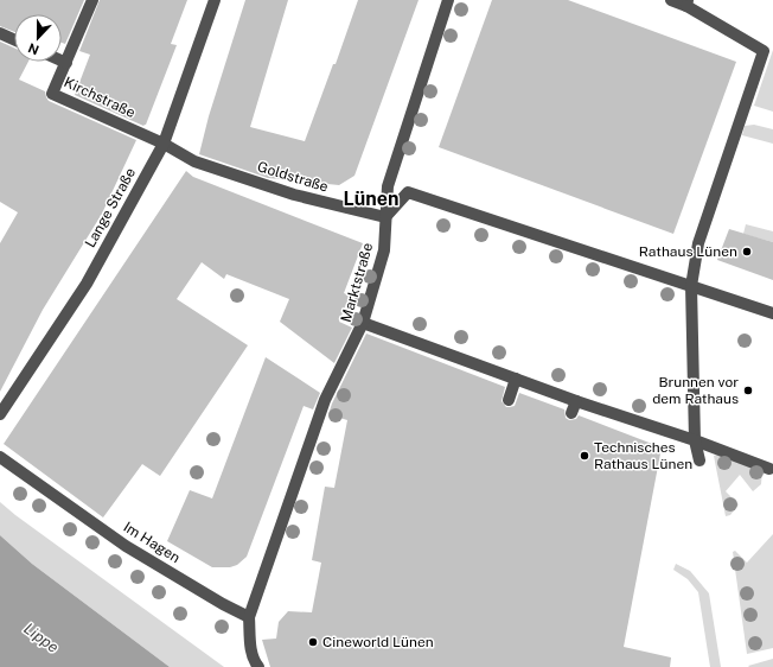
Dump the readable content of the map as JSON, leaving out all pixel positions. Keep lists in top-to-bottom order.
{
  "streets": {
    "street": [
      "Kirchstraße",
      "Goldstraße",
      "Lange Straße",
      "Marktstraße",
      "Im Hagen"
    ]
  },
  "crossings": [
    ["Kirchstraße", "Goldstraße"],
    ["Kirchstraße", "Lange Straße"],
    ["Goldstraße", "Lange Straße"],
    ["Goldstraße", "Marktstraße"],
    ["Marktstraße", "Im Hagen"]
  ],
  "districts": ["Lünen"],
  "water": ["Lippe"],
  "places": [
    "Rathaus Lünen",
    "Brunnen vor dem Rathaus",
    "Technisches Rathaus Lünen",
    "Cineworld Lünen"
  ],
  "north": "bottom"
}
